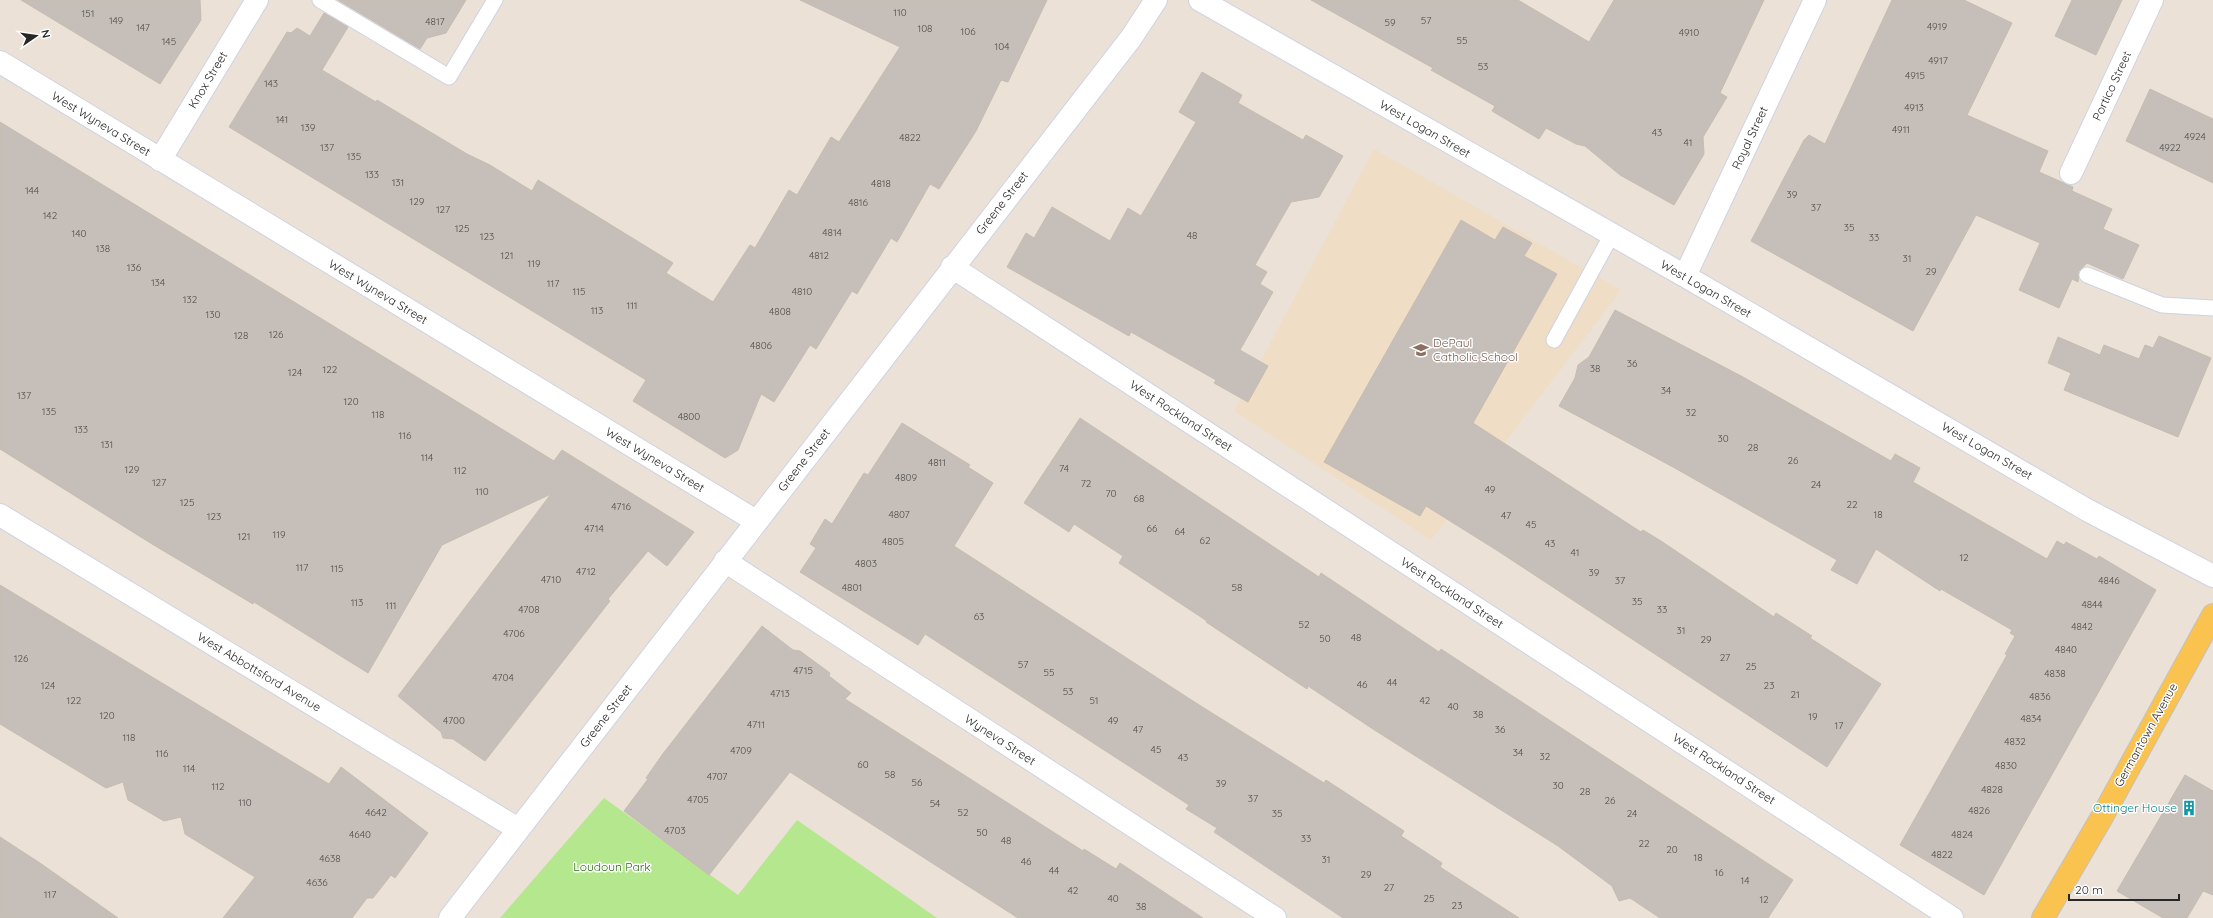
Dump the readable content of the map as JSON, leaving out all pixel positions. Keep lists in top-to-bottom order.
{
  "streets": {
    "main road": ["Germantown Avenue"],
    "street": [
      "Knox Street",
      "Portico Street",
      "West Wyneva Street",
      "West Logan Street",
      "Royal Street",
      "Greene Street",
      "West Rockland Street",
      "West Abbottsford Avenue",
      "Wyneva Street"
    ]
  },
  "crossings": [
    ["Knox Street", "West Wyneva Street"],
    ["West Wyneva Street", "Greene Street"],
    ["West Logan Street", "Royal Street"],
    ["Greene Street", "West Rockland Street"],
    ["Greene Street", "West Abbottsford Avenue"],
    ["Greene Street", "Wyneva Street"]
  ],
  "parks": ["Loudoun Park"],
  "places": {
    "school or university": ["DePaul Catholic School"],
    "building": ["Ottinger House"]
  },
  "house_numbers": [
    "110",
    "151",
    "149",
    "57",
    "4817",
    "59",
    "4919",
    "147",
    "108",
    "106",
    "4910",
    "55",
    "145",
    "104",
    "4917",
    "53",
    "4915",
    "143",
    "4913",
    "141",
    "139",
    "4911",
    "43",
    "4924",
    "4822",
    "41",
    "137",
    "4922",
    "135",
    "133",
    "131",
    "4818",
    "144",
    "39",
    "129",
    "4816",
    "37",
    "127",
    "142",
    "35",
    "125",
    "4814",
    "140",
    "48",
    "123",
    "33",
    "138",
    "121",
    "4812",
    "31",
    "119",
    "136",
    "29",
    "134",
    "117",
    "115",
    "4810",
    "132",
    "111",
    "113",
    "4808",
    "130",
    "126",
    "128",
    "4806",
    "36",
    "38",
    "122",
    "124",
    "34",
    "137",
    "120",
    "135",
    "32",
    "118",
    "4800",
    "133",
    "116",
    "30",
    "131",
    "28",
    "114",
    "26",
    "4811",
    "74",
    "129",
    "112",
    "4809",
    "127",
    "72",
    "24",
    "49",
    "110",
    "70",
    "68",
    "125",
    "22",
    "4716",
    "4807",
    "18",
    "47",
    "123",
    "45",
    "4714",
    "66",
    "64",
    "119",
    "121",
    "62",
    "4805",
    "43",
    "41",
    "12",
    "4803",
    "117",
    "115",
    "4712",
    "39",
    "4710",
    "37",
    "4846",
    "4801",
    "58",
    "35",
    "113",
    "4844",
    "111",
    "4708",
    "33",
    "63",
    "52",
    "4842",
    "31",
    "4706",
    "48",
    "50",
    "29",
    "4840",
    "27",
    "126",
    "57",
    "25",
    "4715",
    "55",
    "4838",
    "4704",
    "44",
    "46",
    "124",
    "23",
    "53",
    "4713",
    "21",
    "4836",
    "122",
    "51",
    "42",
    "40",
    "38",
    "120",
    "19",
    "4834",
    "4700",
    "49",
    "4711",
    "17",
    "47",
    "36",
    "118",
    "4832",
    "45",
    "4709",
    "34",
    "116",
    "32",
    "43",
    "60",
    "4830",
    "114",
    "58",
    "4707",
    "56",
    "39",
    "30",
    "112",
    "4828",
    "28",
    "37",
    "4705",
    "26",
    "110",
    "54",
    "4826",
    "4642",
    "52",
    "35",
    "24",
    "4703",
    "50",
    "4640",
    "4824",
    "33",
    "48",
    "22",
    "20",
    "4822",
    "18",
    "4638",
    "31",
    "46",
    "44",
    "16",
    "29",
    "14",
    "4636",
    "27",
    "42",
    "117",
    "40",
    "25",
    "12",
    "23",
    "38"
  ],
  "scale_bar": "20 m",
  "north": "right"
}
